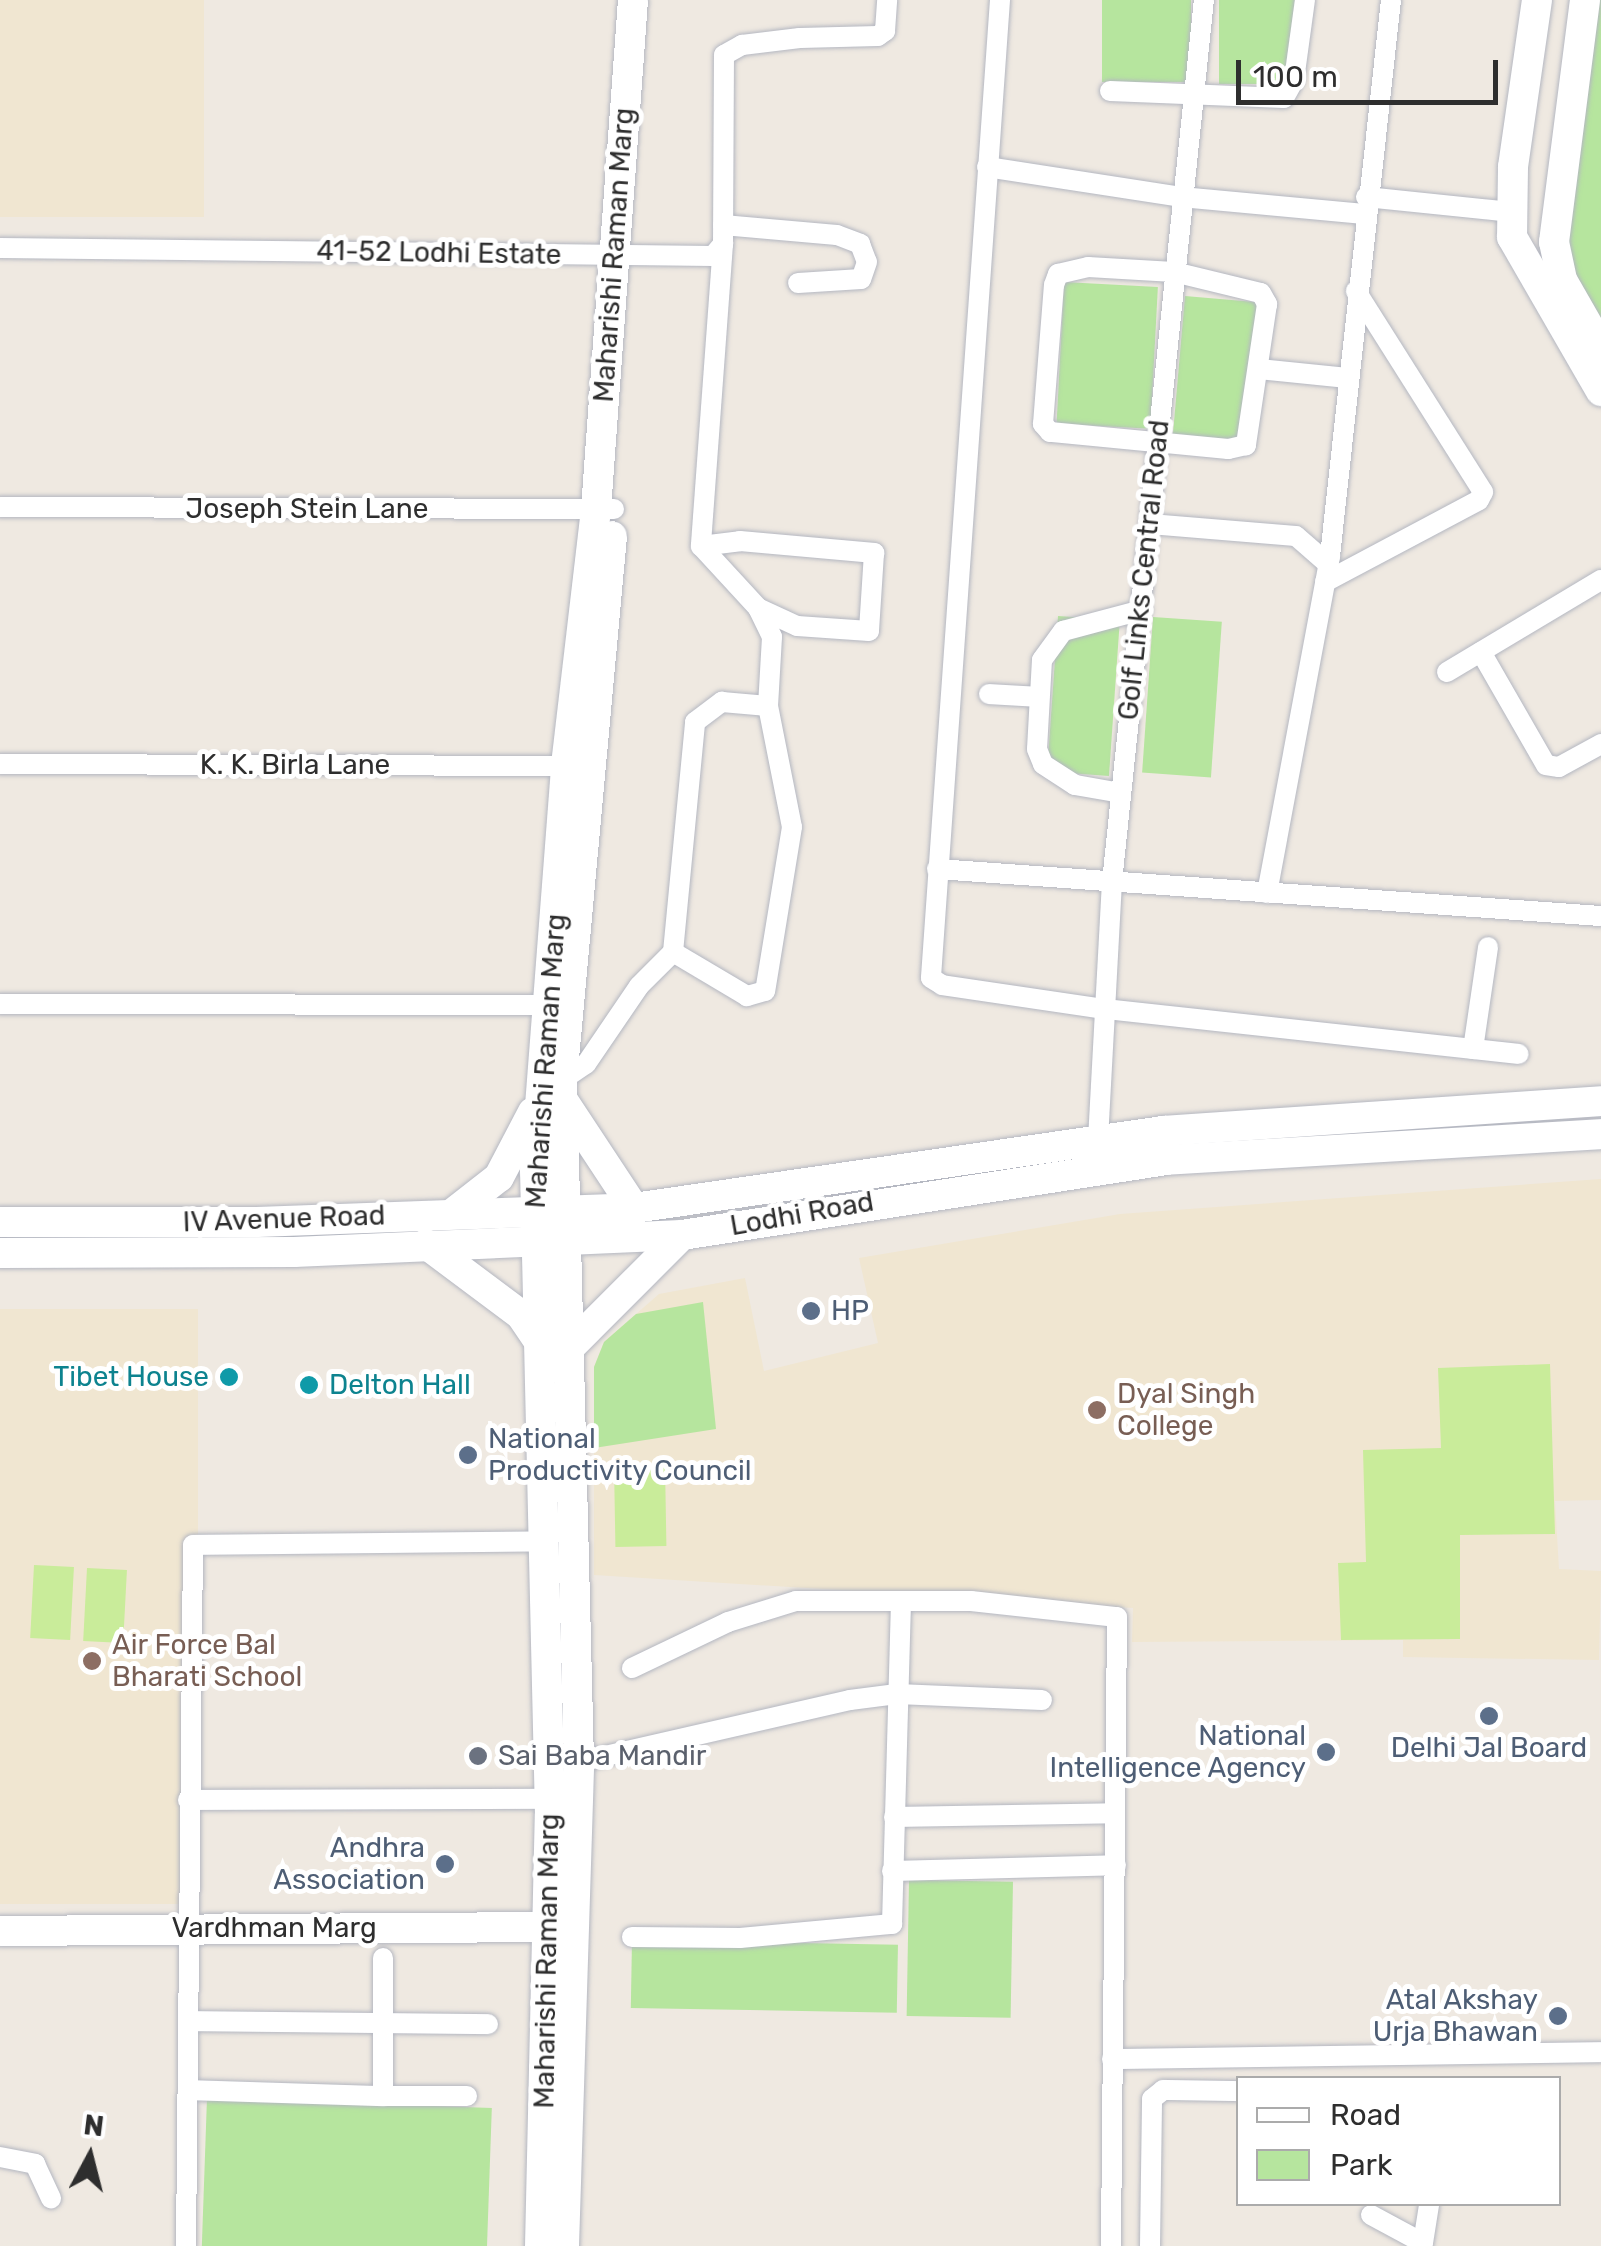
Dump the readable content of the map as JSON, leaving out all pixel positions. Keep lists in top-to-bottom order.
{
  "streets": {
    "main road": [
      "Maharishi Raman Marg",
      "Lodhi Road",
      "IV Avenue Road",
      "Vardhman Marg"
    ],
    "street": [
      "41-52 Lodhi Estate",
      "Joseph Stein Lane",
      "Golf Links Central Road",
      "K. K. Birla Lane"
    ]
  },
  "crossings": [
    ["41-52 Lodhi Estate", "Maharishi Raman Marg"],
    ["Maharishi Raman Marg", "Joseph Stein Lane"],
    ["Maharishi Raman Marg", "K. K. Birla Lane"],
    ["Maharishi Raman Marg", "Lodhi Road"],
    ["Maharishi Raman Marg", "IV Avenue Road"],
    ["Maharishi Raman Marg", "Vardhman Marg"],
    ["Golf Links Central Road", "Lodhi Road"],
    ["Lodhi Road", "IV Avenue Road"]
  ],
  "places": [
    "HP",
    "Tibet House",
    "Delton Hall",
    "Dyal Singh College",
    "National Productivity Council",
    "Air Force Bal Bharati School",
    "Delhi Jal Board",
    "National Intelligence Agency",
    "Sai Baba Mandir",
    "Andhra Association",
    "Atal Akshay Urja Bhawan"
  ],
  "legend": ["Road", "Park"],
  "scale_bar": "100 m",
  "north": "top"
}
